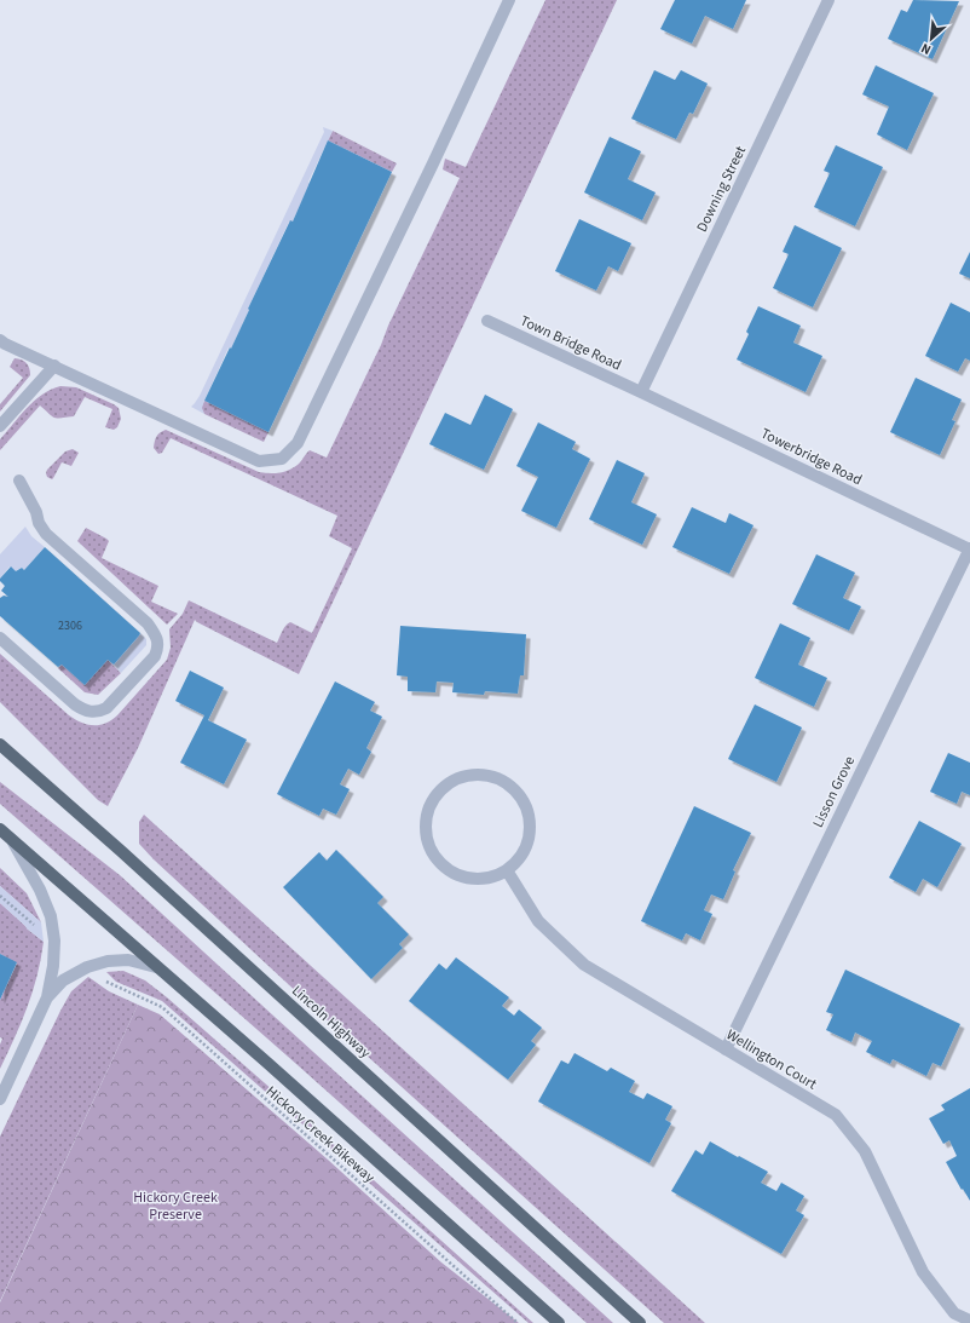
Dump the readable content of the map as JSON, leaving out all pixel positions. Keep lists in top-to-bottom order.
{
  "streets": {
    "main road": ["Lincoln Highway"],
    "street": [
      "Downing Street",
      "Town Bridge Road",
      "Towerbridge Road",
      "Lisson Grove",
      "Wellington Court"
    ],
    "path": ["Hickory Creek Bikeway"]
  },
  "crossings": [
    ["Downing Street", "Town Bridge Road"],
    ["Downing Street", "Towerbridge Road"],
    ["Town Bridge Road", "Towerbridge Road"],
    ["Towerbridge Road", "Lisson Grove"],
    ["Lisson Grove", "Wellington Court"]
  ],
  "parks": ["Hickory Creek Preserve"],
  "house_numbers": ["2306"],
  "north": "bottom left"
}
